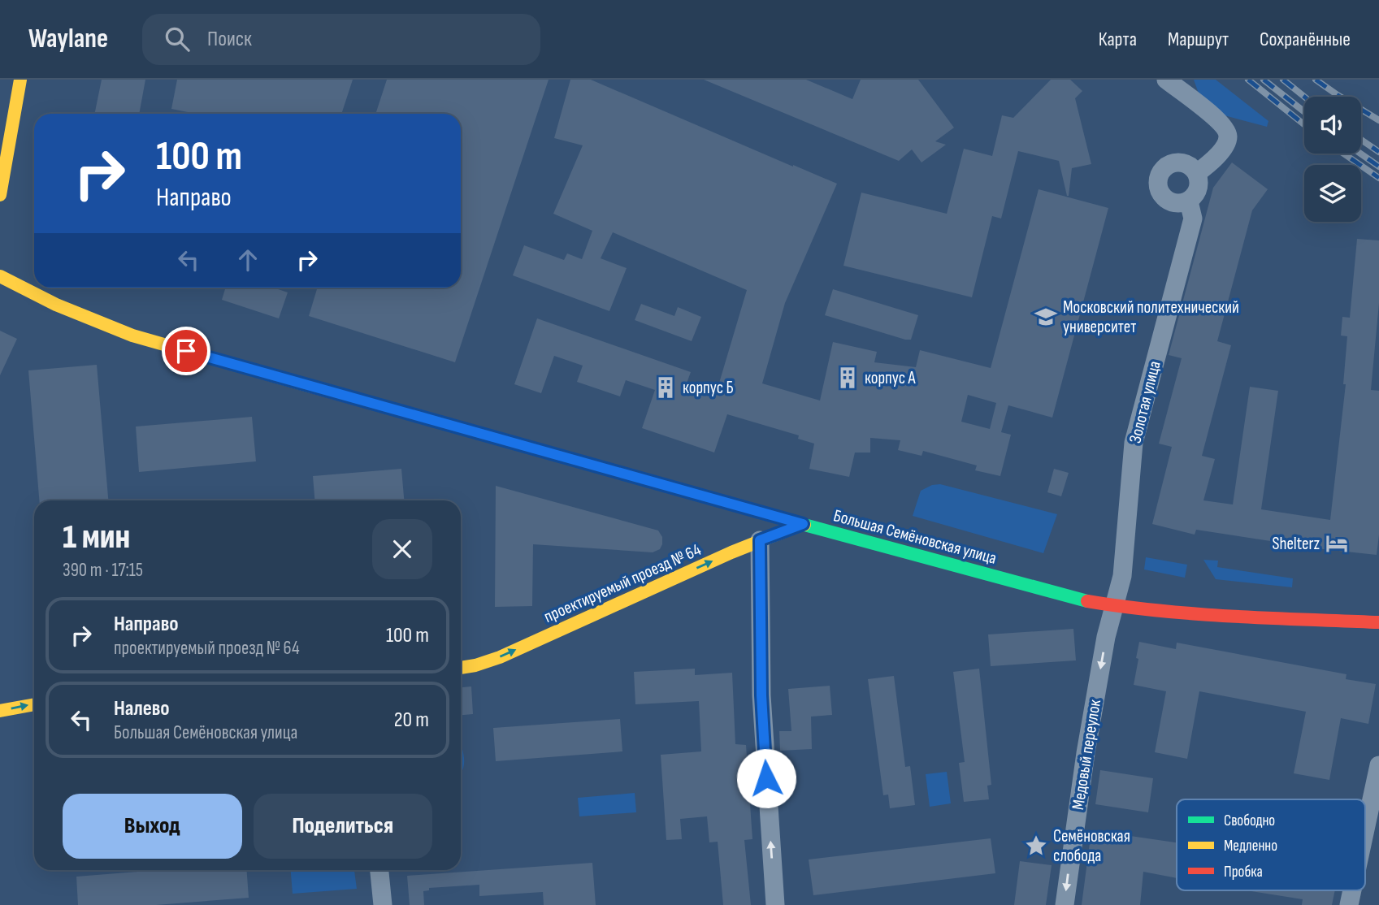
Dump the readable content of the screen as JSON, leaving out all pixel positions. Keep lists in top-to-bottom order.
{
  "streets": {
    "main road": ["Большая Семёновская улица", "проектируемый проезд № 64"],
    "street": ["Золотая улица", "Медовый переулок"]
  },
  "crossings": [
    ["Золотая улица", "Большая Семёновская улица"],
    ["Золотая улица", "Медовый переулок"],
    ["Большая Семёновская улица", "проектируемый проезд № 64"],
    ["Большая Семёновская улица", "Медовый переулок"]
  ],
  "one_way": ["проектируемый проезд № 64", "Медовый переулок"],
  "places": {
    "school or university": ["Московский политехнический университет"],
    "building": ["корпус А", "корпус Б"],
    "hotel": ["Shelterz"],
    "place": ["Семёновская слобода"]
  },
  "legend": ["Свободно", "Медленно", "Пробка"],
  "page": {
    "header": "Waylane",
    "search": "Поиск",
    "nav": ["Карта", "Маршрут", "Сохранённые"],
    "turn": ["100 m", "Направо"],
    "heading": ["1 мин", "390 m · 17:15"],
    "list": [
      {
        "name": "Направо",
        "note": "проектируемый проезд № 64",
        "value": "100 m"
      },
      {
        "name": "Налево",
        "note": "Большая Семёновская улица",
        "value": "20 m"
      }
    ],
    "buttons": ["Выход", "Поделиться"]
  }
}
